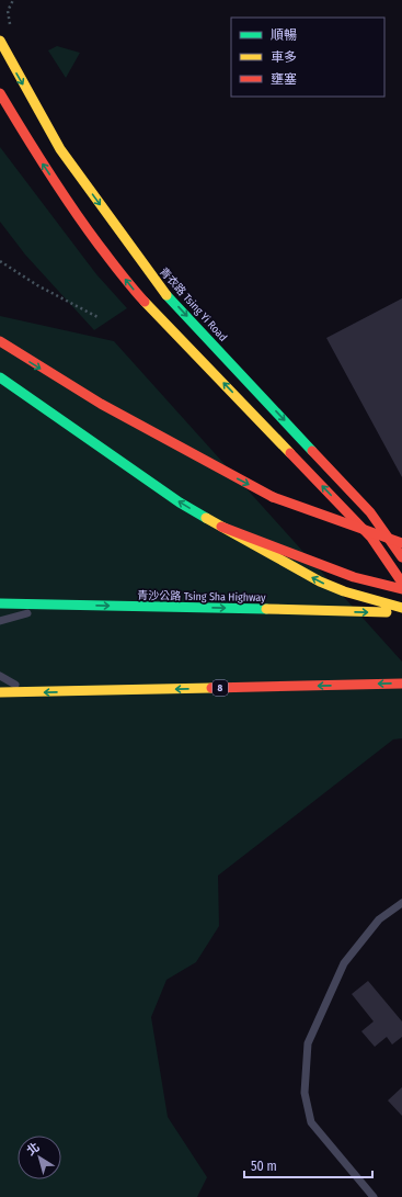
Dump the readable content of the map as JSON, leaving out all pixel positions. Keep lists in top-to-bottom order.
{
  "streets": {
    "main road": ["青衣路 Tsing Yi Road", "青沙公路 Tsing Sha Highway", "8"]
  },
  "legend": ["順暢", "車多", "壅塞"],
  "scale_bar": "50 m",
  "north": "top left"
}
